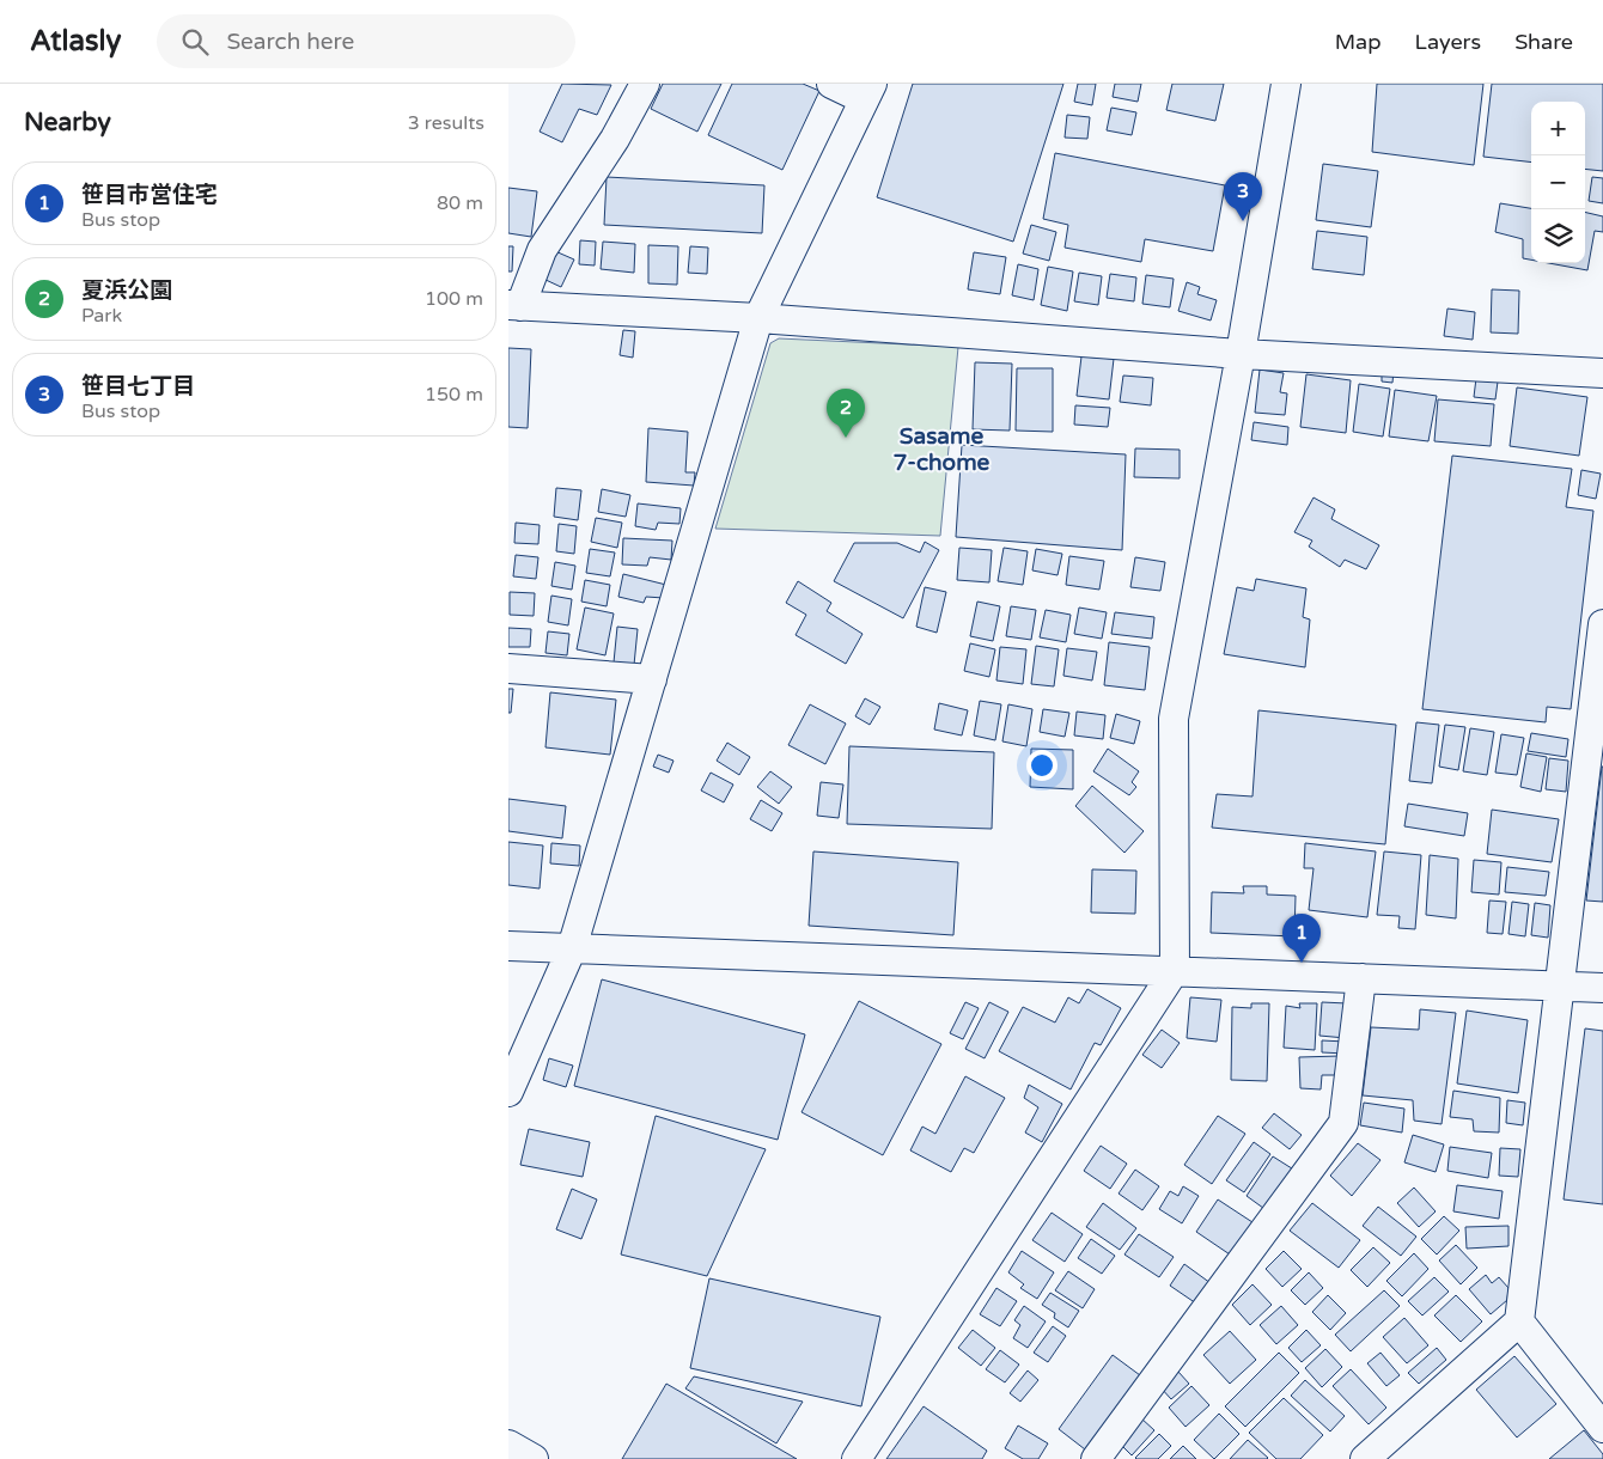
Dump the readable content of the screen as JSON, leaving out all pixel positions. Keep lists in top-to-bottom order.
{
  "districts": ["Sasame 7-chome"],
  "page": {
    "header": "Atlasly",
    "search": "Search here",
    "nav": ["Map", "Layers", "Share"],
    "heading": ["Nearby", "3 results"],
    "map_buttons": ["+", "−"],
    "list": [
      {
        "mark": "1",
        "name": "笹目市営住宅",
        "note": "Bus stop",
        "value": "80 m"
      },
      {
        "mark": "2",
        "name": "夏浜公園",
        "note": "Park",
        "value": "100 m"
      },
      {
        "mark": "3",
        "name": "笹目七丁目",
        "note": "Bus stop",
        "value": "150 m"
      }
    ],
    "pins": ["3", "2", "1"]
  }
}
